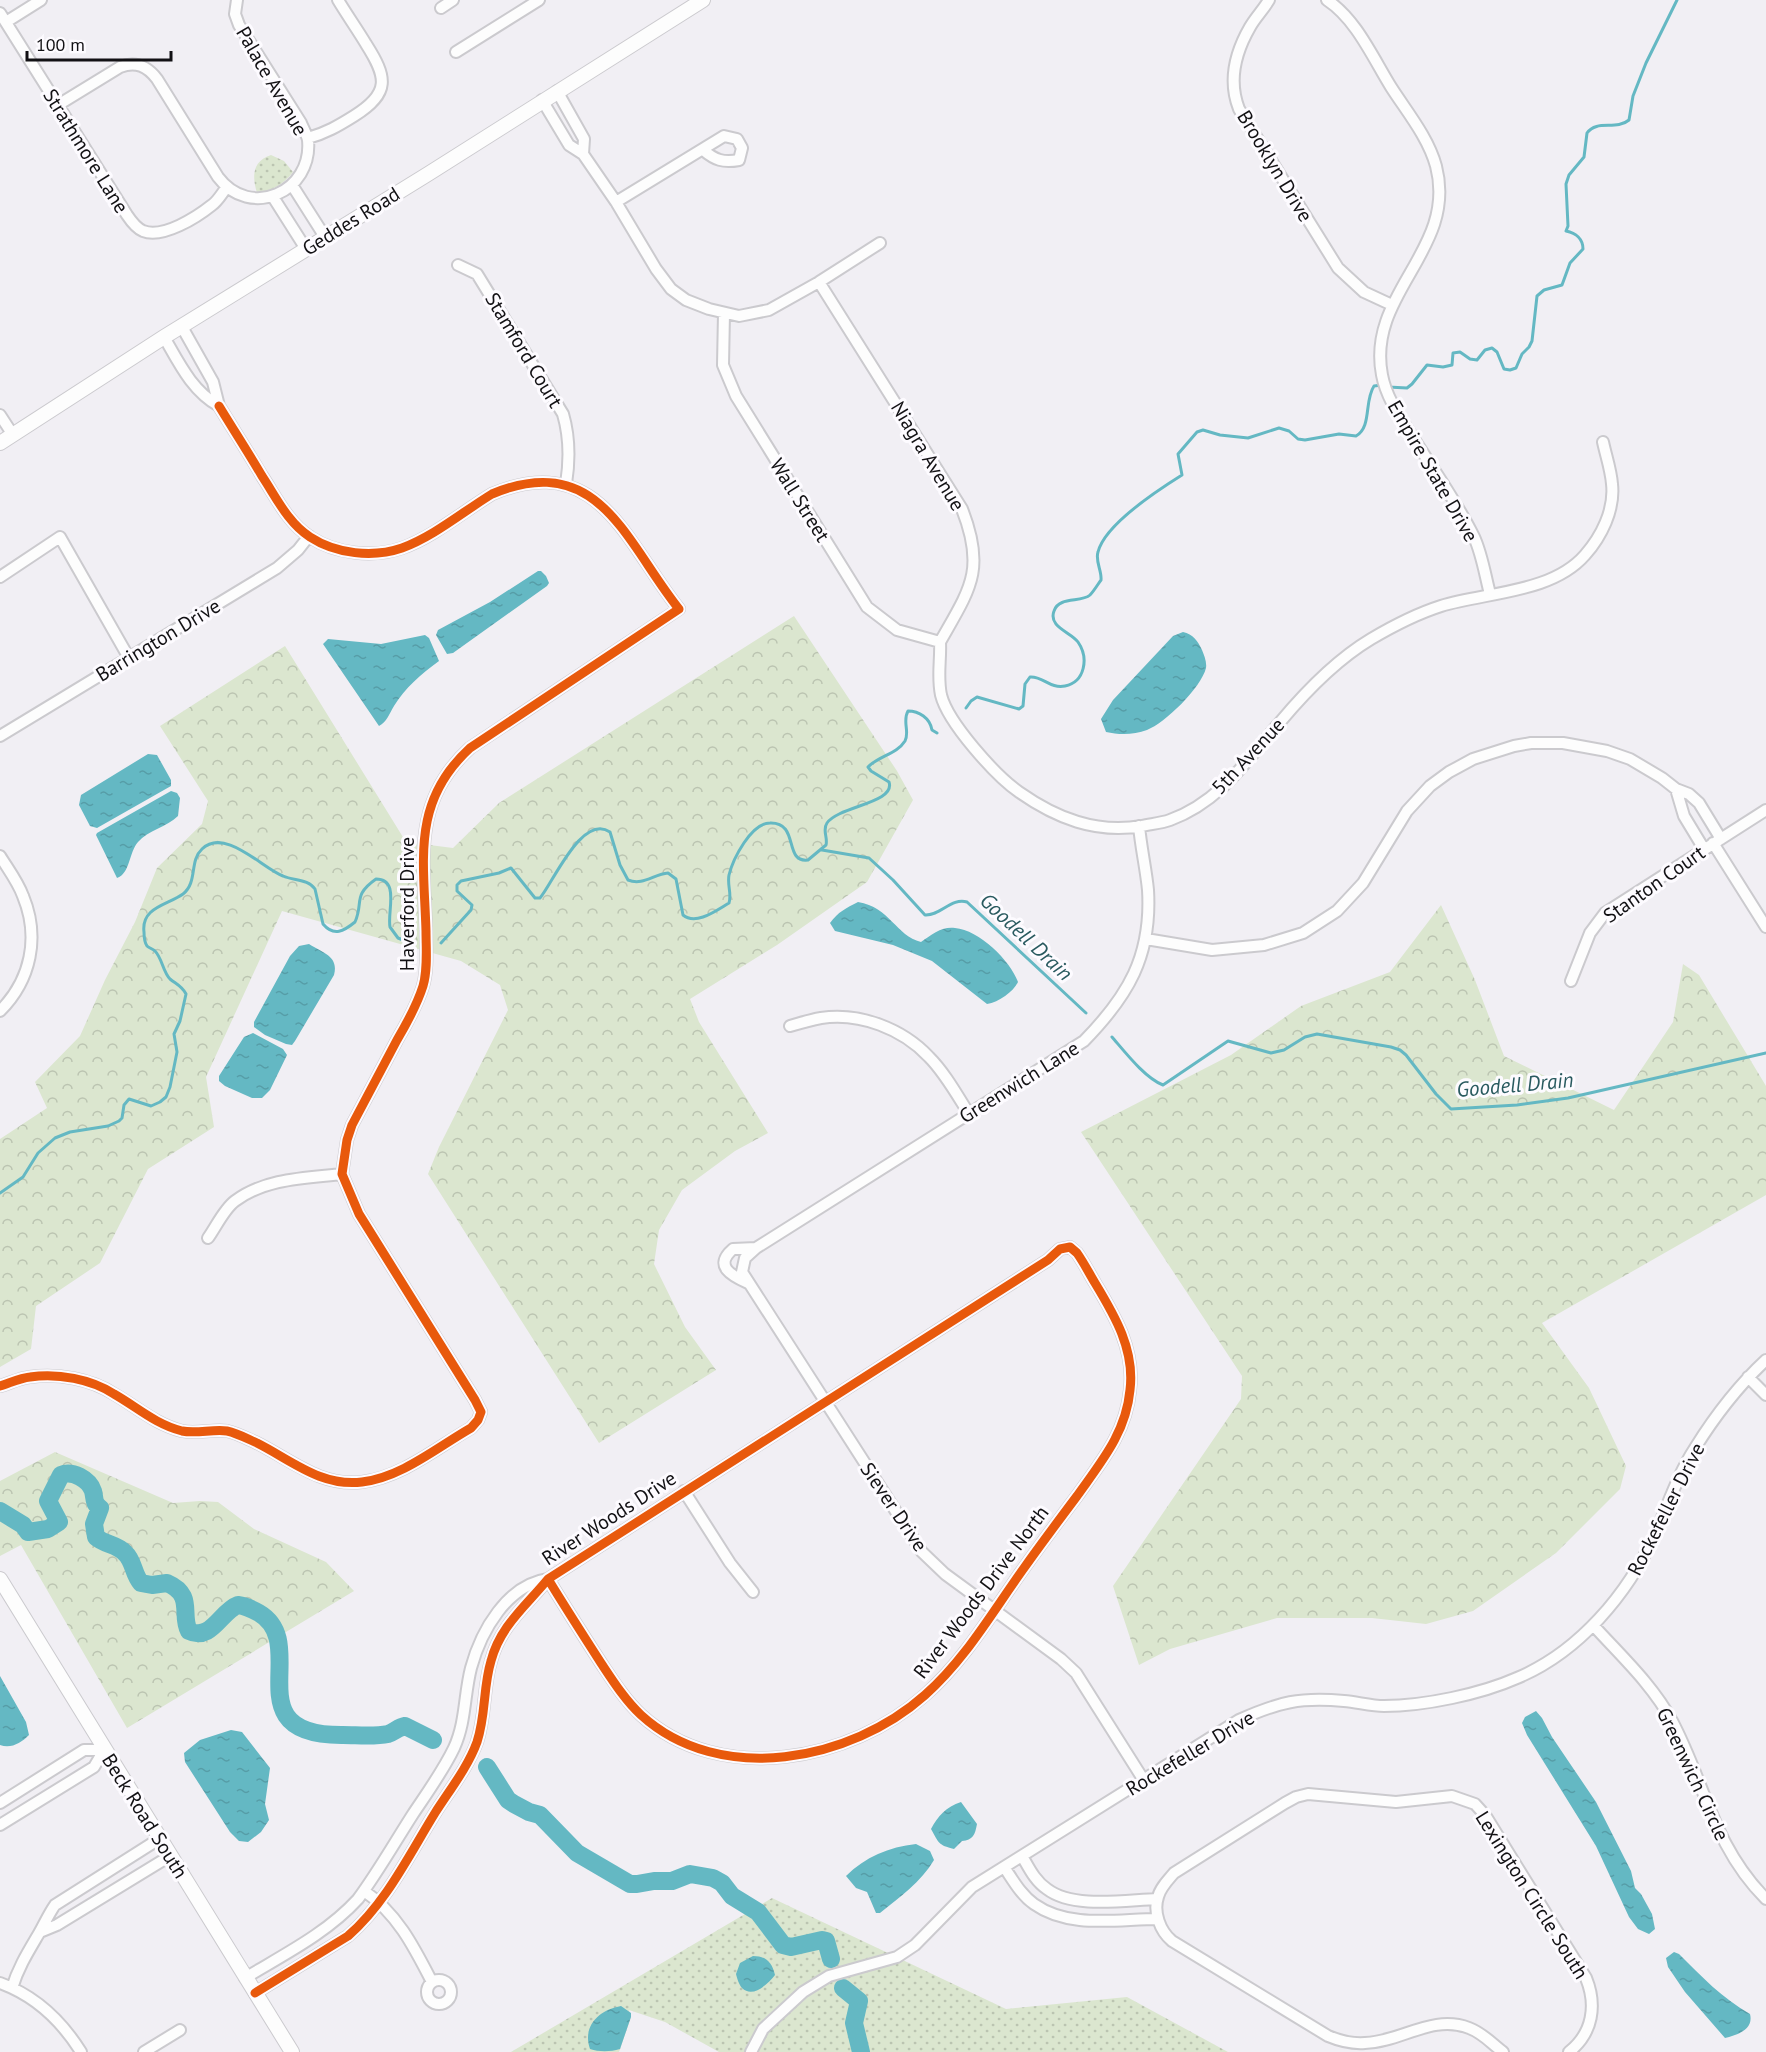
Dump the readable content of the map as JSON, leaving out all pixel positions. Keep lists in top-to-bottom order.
{
  "streets": {
    "main road": ["Geddes Road", "Beck Road South"],
    "street": [
      "Palace Avenue",
      "Strathmore Lane",
      "Brooklyn Drive",
      "Stamford Court",
      "Niagra Avenue",
      "Empire State Drive",
      "Wall Street",
      "Barrington Drive",
      "5th Avenue",
      "Stanton Court",
      "Haverford Drive",
      "Greenwich Lane",
      "Siever Drive",
      "Rockefeller Drive",
      "River Woods Drive",
      "River Woods Drive North",
      "Greenwich Circle",
      "Lexington Circle South"
    ]
  },
  "crossings": [
    ["Brooklyn Drive", "Empire State Drive"],
    ["Stamford Court", "Haverford Drive"],
    ["Niagra Avenue", "Wall Street"],
    ["Niagra Avenue", "5th Avenue"],
    ["Empire State Drive", "5th Avenue"],
    ["Wall Street", "5th Avenue"],
    ["5th Avenue", "Greenwich Lane"],
    ["Greenwich Lane", "Siever Drive"],
    ["Siever Drive", "Rockefeller Drive"],
    ["Siever Drive", "River Woods Drive"],
    ["Siever Drive", "River Woods Drive North"],
    ["Rockefeller Drive", "Greenwich Circle"],
    ["River Woods Drive", "River Woods Drive North"],
    ["River Woods Drive", "Beck Road South"]
  ],
  "water": ["Goodell Drain"],
  "scale_bar": "100 m"
}
